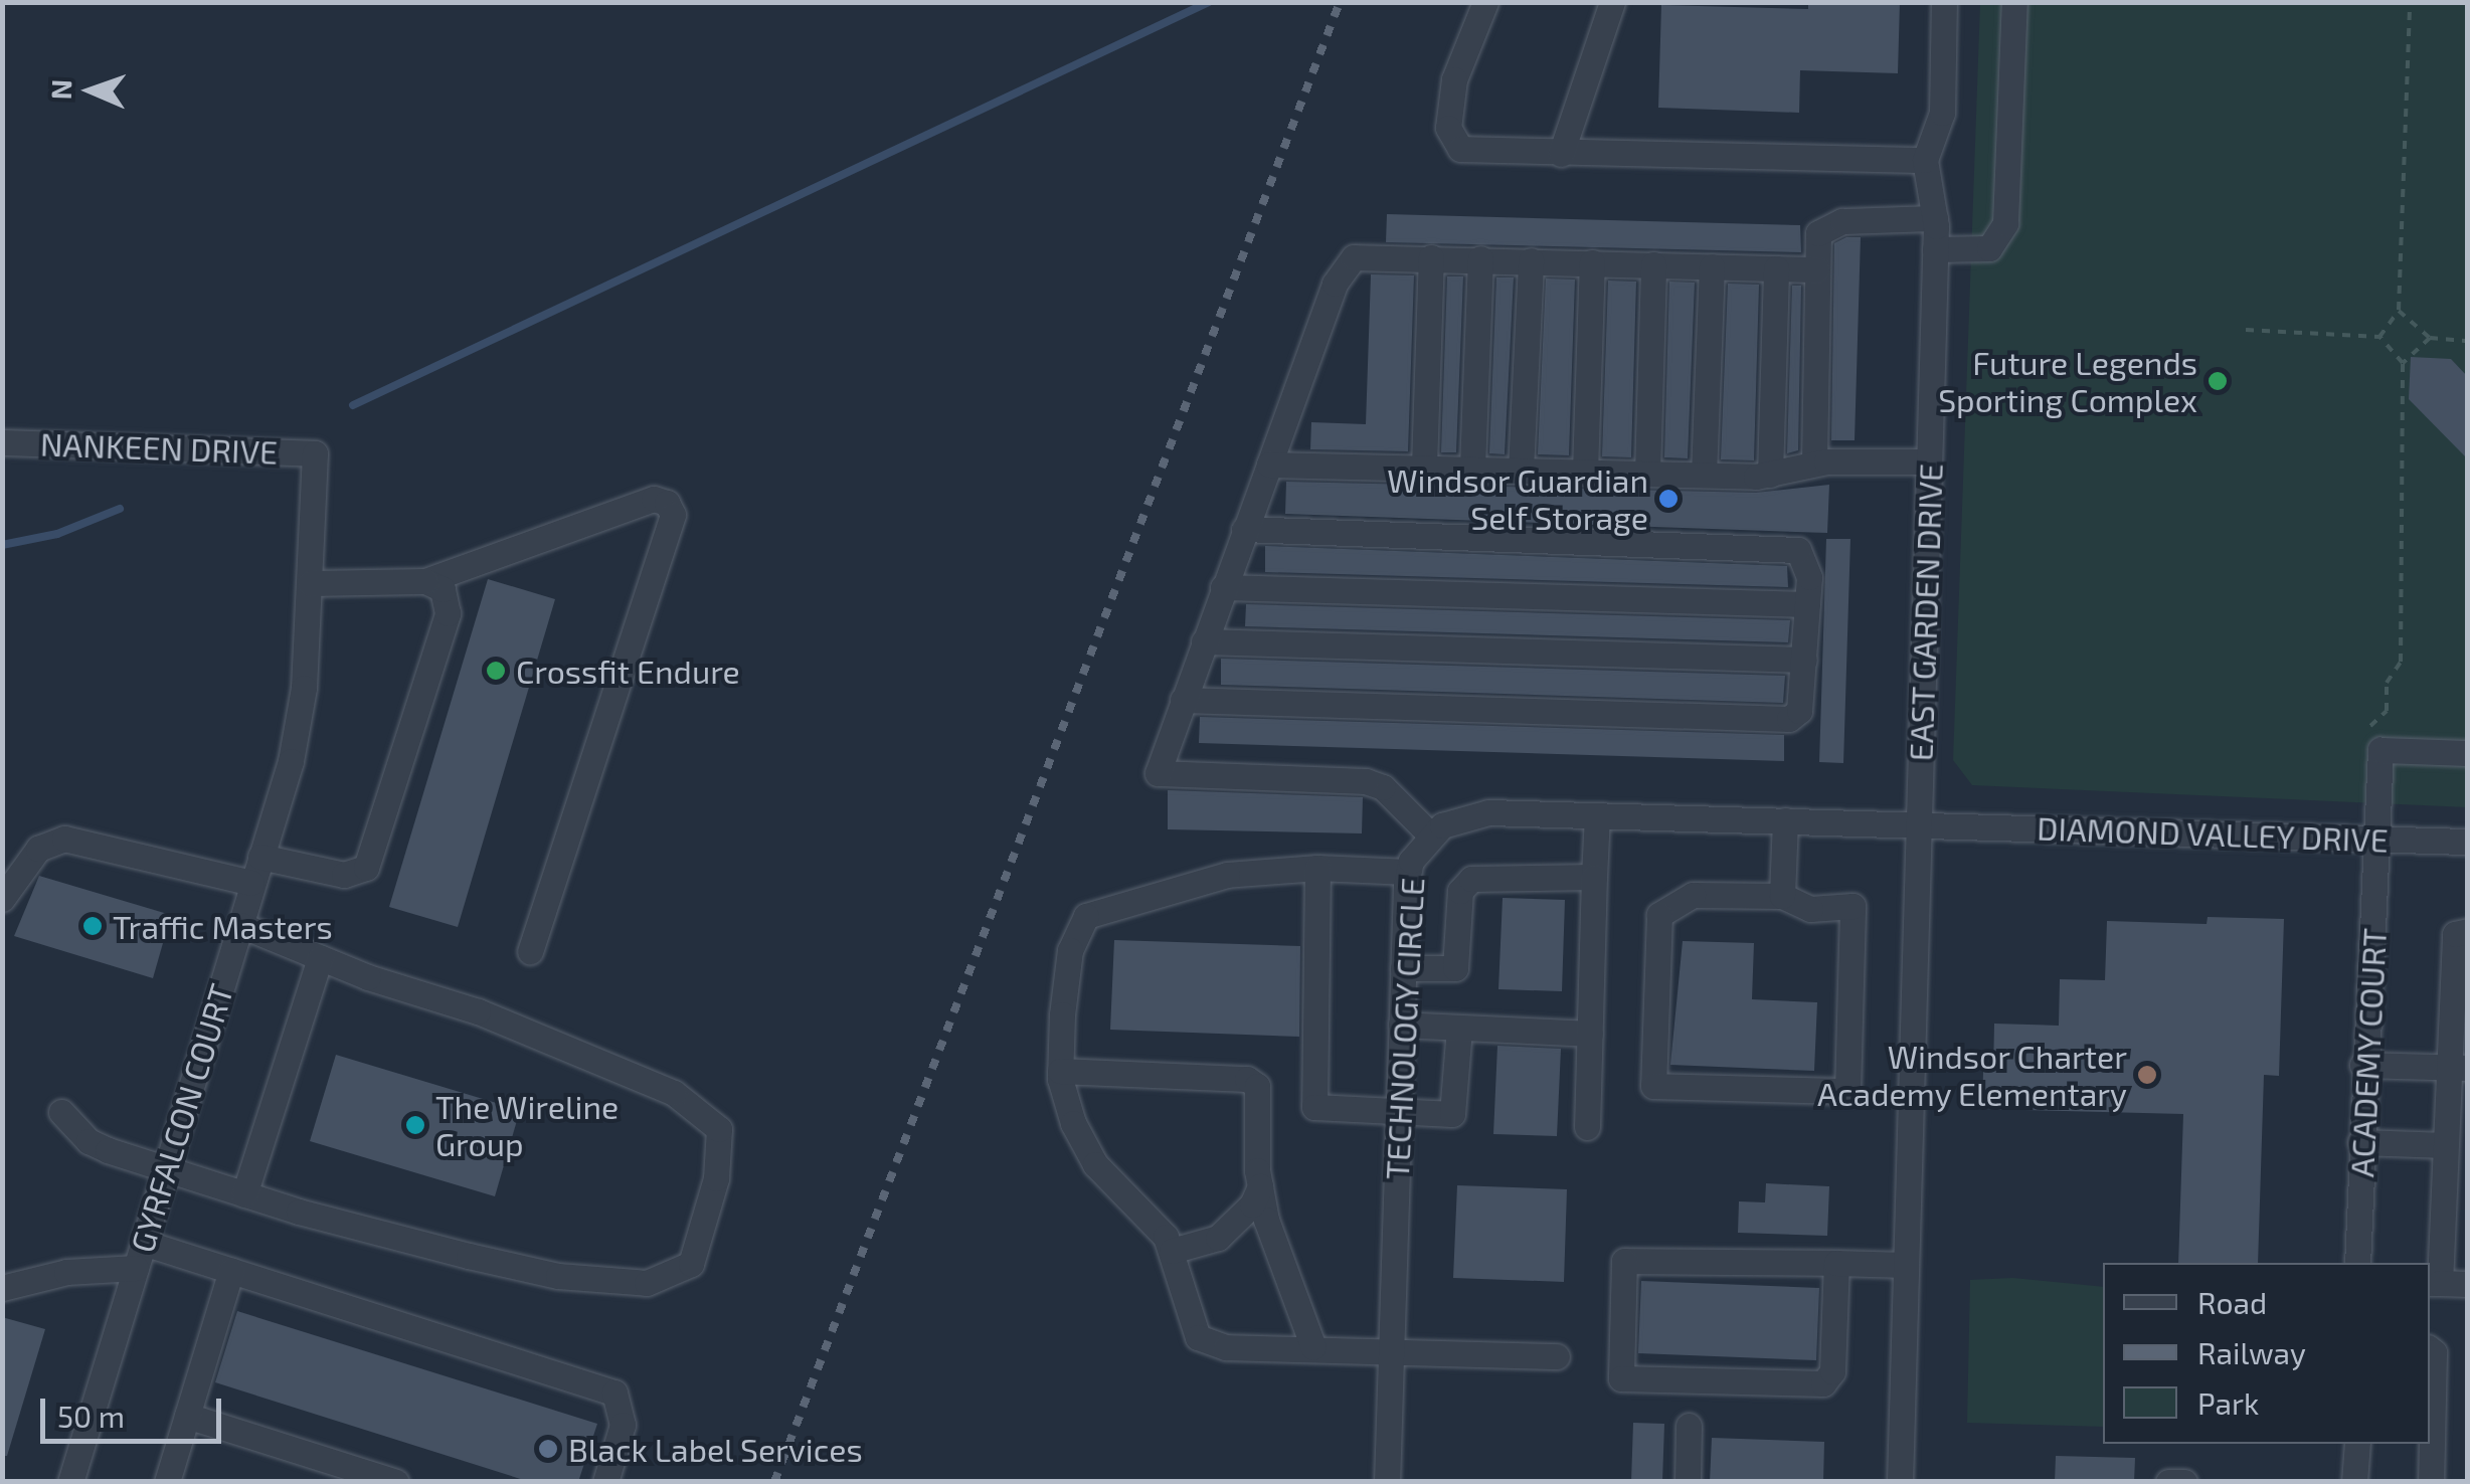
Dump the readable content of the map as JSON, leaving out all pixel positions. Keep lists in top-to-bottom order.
{
  "streets": {
    "street": [
      "NANKEEN DRIVE",
      "EAST GARDEN DRIVE",
      "DIAMOND VALLEY DRIVE",
      "TECHNOLOGY CIRCLE",
      "ACADEMY COURT",
      "GYRFALCON COURT"
    ]
  },
  "crossings": [
    ["NANKEEN DRIVE", "GYRFALCON COURT"],
    ["EAST GARDEN DRIVE", "DIAMOND VALLEY DRIVE"],
    ["EAST GARDEN DRIVE", "TECHNOLOGY CIRCLE"],
    ["DIAMOND VALLEY DRIVE", "TECHNOLOGY CIRCLE"],
    ["DIAMOND VALLEY DRIVE", "ACADEMY COURT"]
  ],
  "places": [
    "Future Legends Sporting Complex",
    "Windsor Guardian Self Storage",
    "Crossfit Endure",
    "Traffic Masters",
    "Windsor Charter Academy Elementary",
    "The Wireline Group",
    "Black Label Services"
  ],
  "legend": ["Road", "Railway", "Park"],
  "scale_bar": "50 m",
  "north": "left"
}
